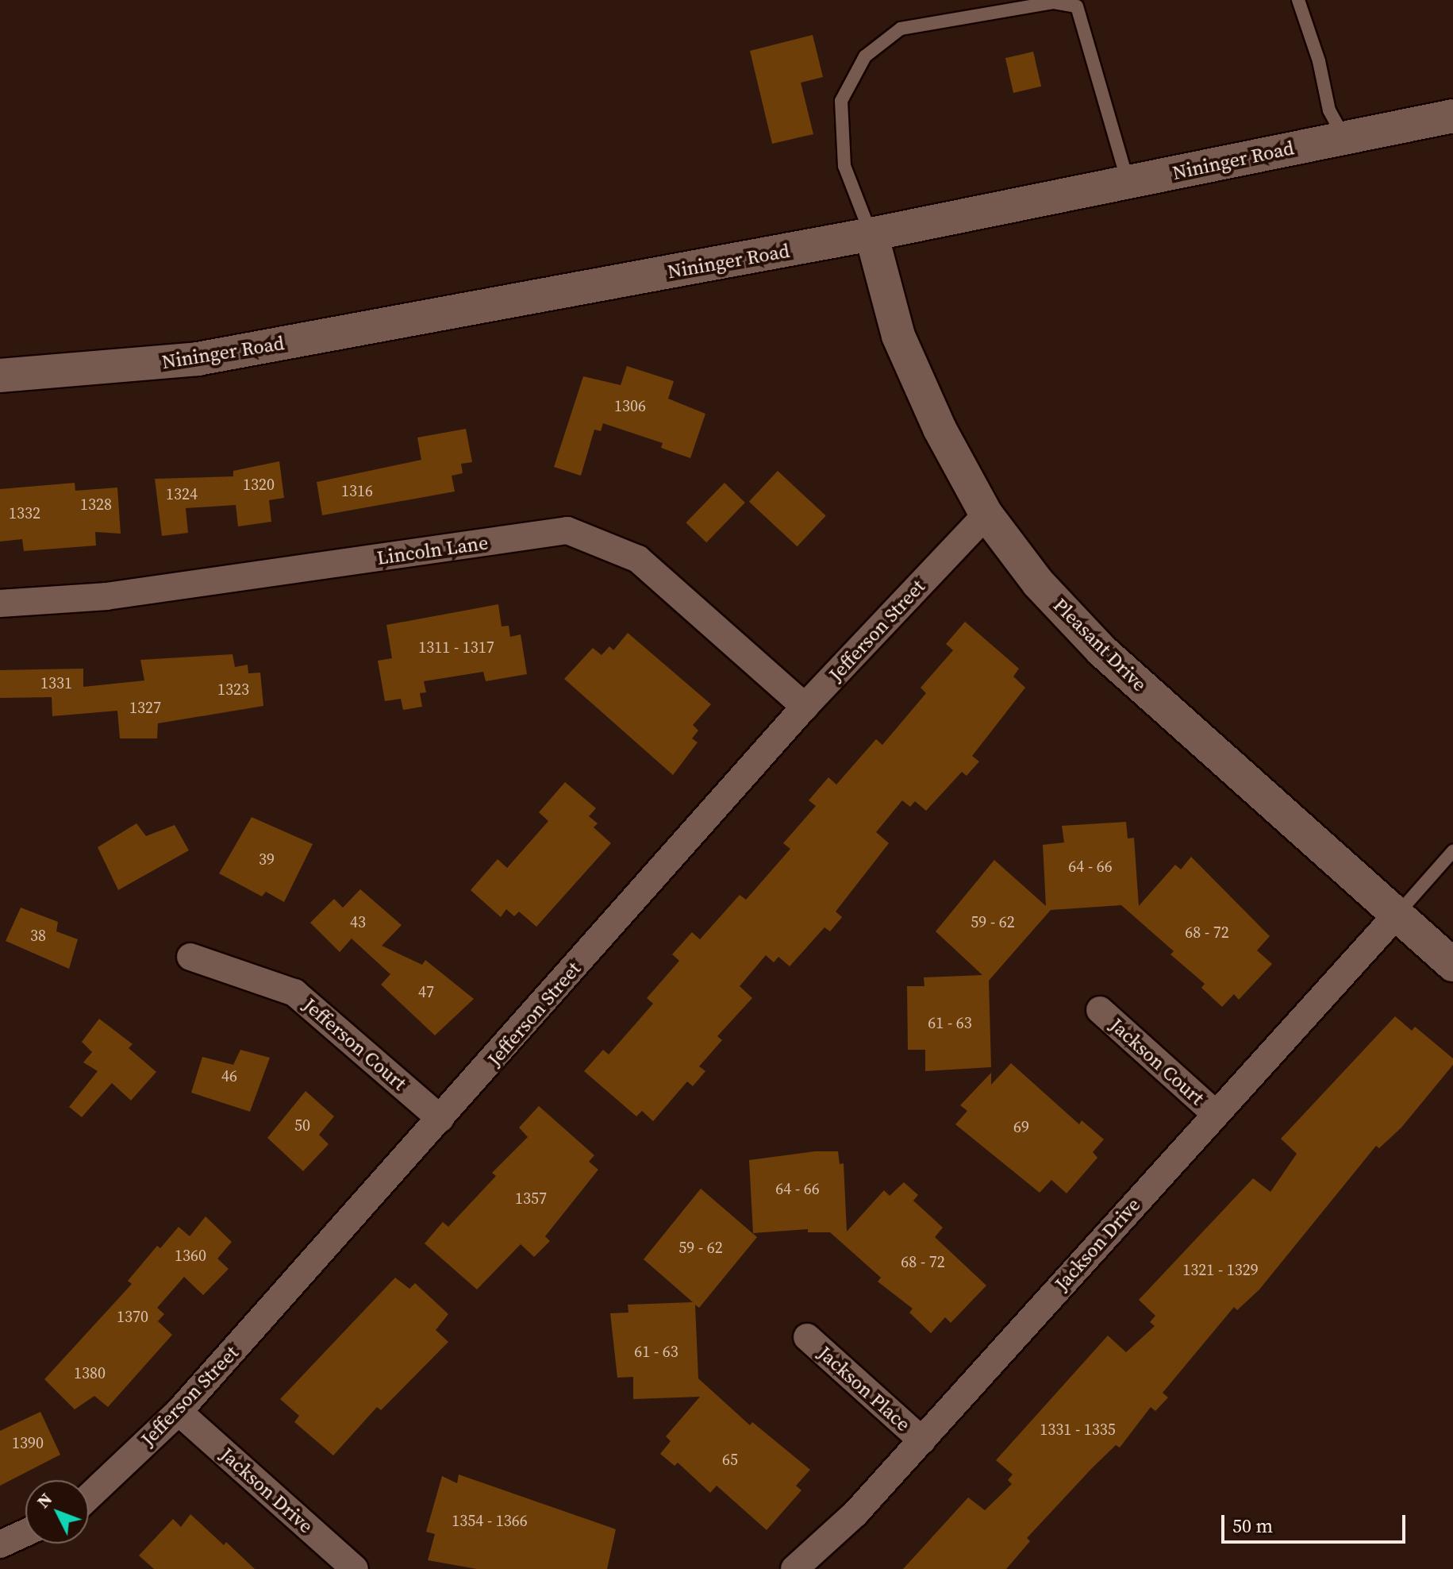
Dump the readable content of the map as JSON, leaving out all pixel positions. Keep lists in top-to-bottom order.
{
  "streets": {
    "street": [
      "Nininger Road",
      "Lincoln Lane",
      "Jefferson Street",
      "Pleasant Drive",
      "Jefferson Court",
      "Jackson Court",
      "Jackson Drive",
      "Jackson Place"
    ]
  },
  "crossings": [
    ["Nininger Road", "Pleasant Drive"],
    ["Lincoln Lane", "Jefferson Street"],
    ["Jefferson Street", "Pleasant Drive"],
    ["Jefferson Street", "Jefferson Court"],
    ["Jefferson Street", "Jackson Drive"],
    ["Pleasant Drive", "Jackson Drive"],
    ["Jackson Court", "Jackson Drive"],
    ["Jackson Drive", "Jackson Place"]
  ],
  "house_numbers": [
    "1306",
    "1320",
    "1316",
    "1324",
    "1328",
    "1332",
    "1311 - 1317",
    "1331",
    "1323",
    "1327",
    "39",
    "64 - 66",
    "43",
    "59 - 62",
    "68 - 72",
    "38",
    "47",
    "61 - 63",
    "46",
    "50",
    "69",
    "64 - 66",
    "1357",
    "59 - 62",
    "1360",
    "68 - 72",
    "1321 - 1329",
    "1370",
    "61 - 63",
    "1380",
    "1331 - 1335",
    "1390",
    "65",
    "1354 - 1366"
  ],
  "scale_bar": "50 m",
  "north": "top left"
}
